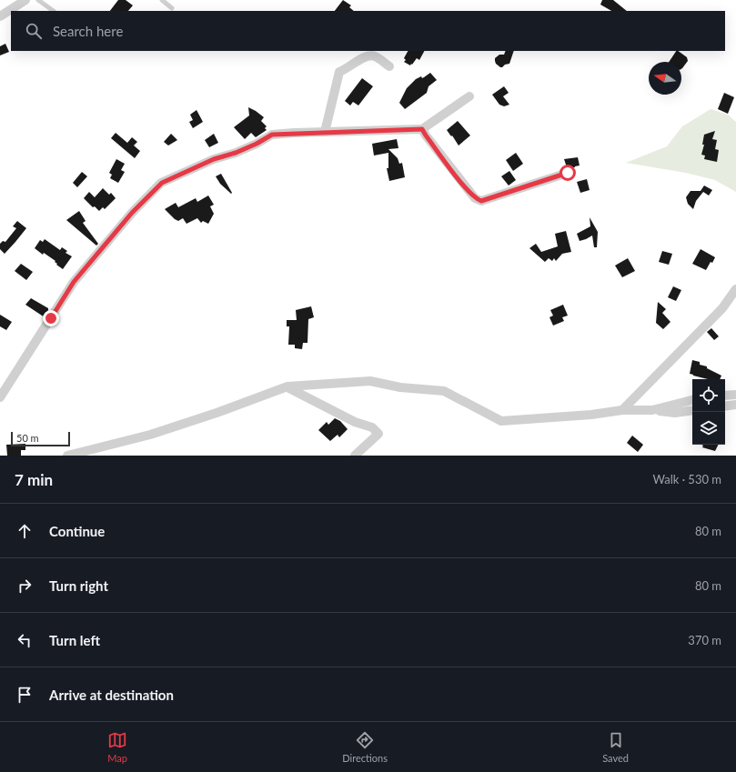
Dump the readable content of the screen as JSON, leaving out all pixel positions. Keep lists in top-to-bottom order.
{
  "scale_bar": "50 m",
  "north": "left",
  "page": {
    "search": "Search here",
    "scale": "50 m",
    "heading": ["7 min", "Walk · 530 m"],
    "list": [
      ["Continue", "80 m"],
      ["Turn right", "80 m"],
      ["Turn left", "370 m"],
      "Arrive at destination"
    ],
    "nav": ["Map", "Directions", "Saved"]
  }
}
